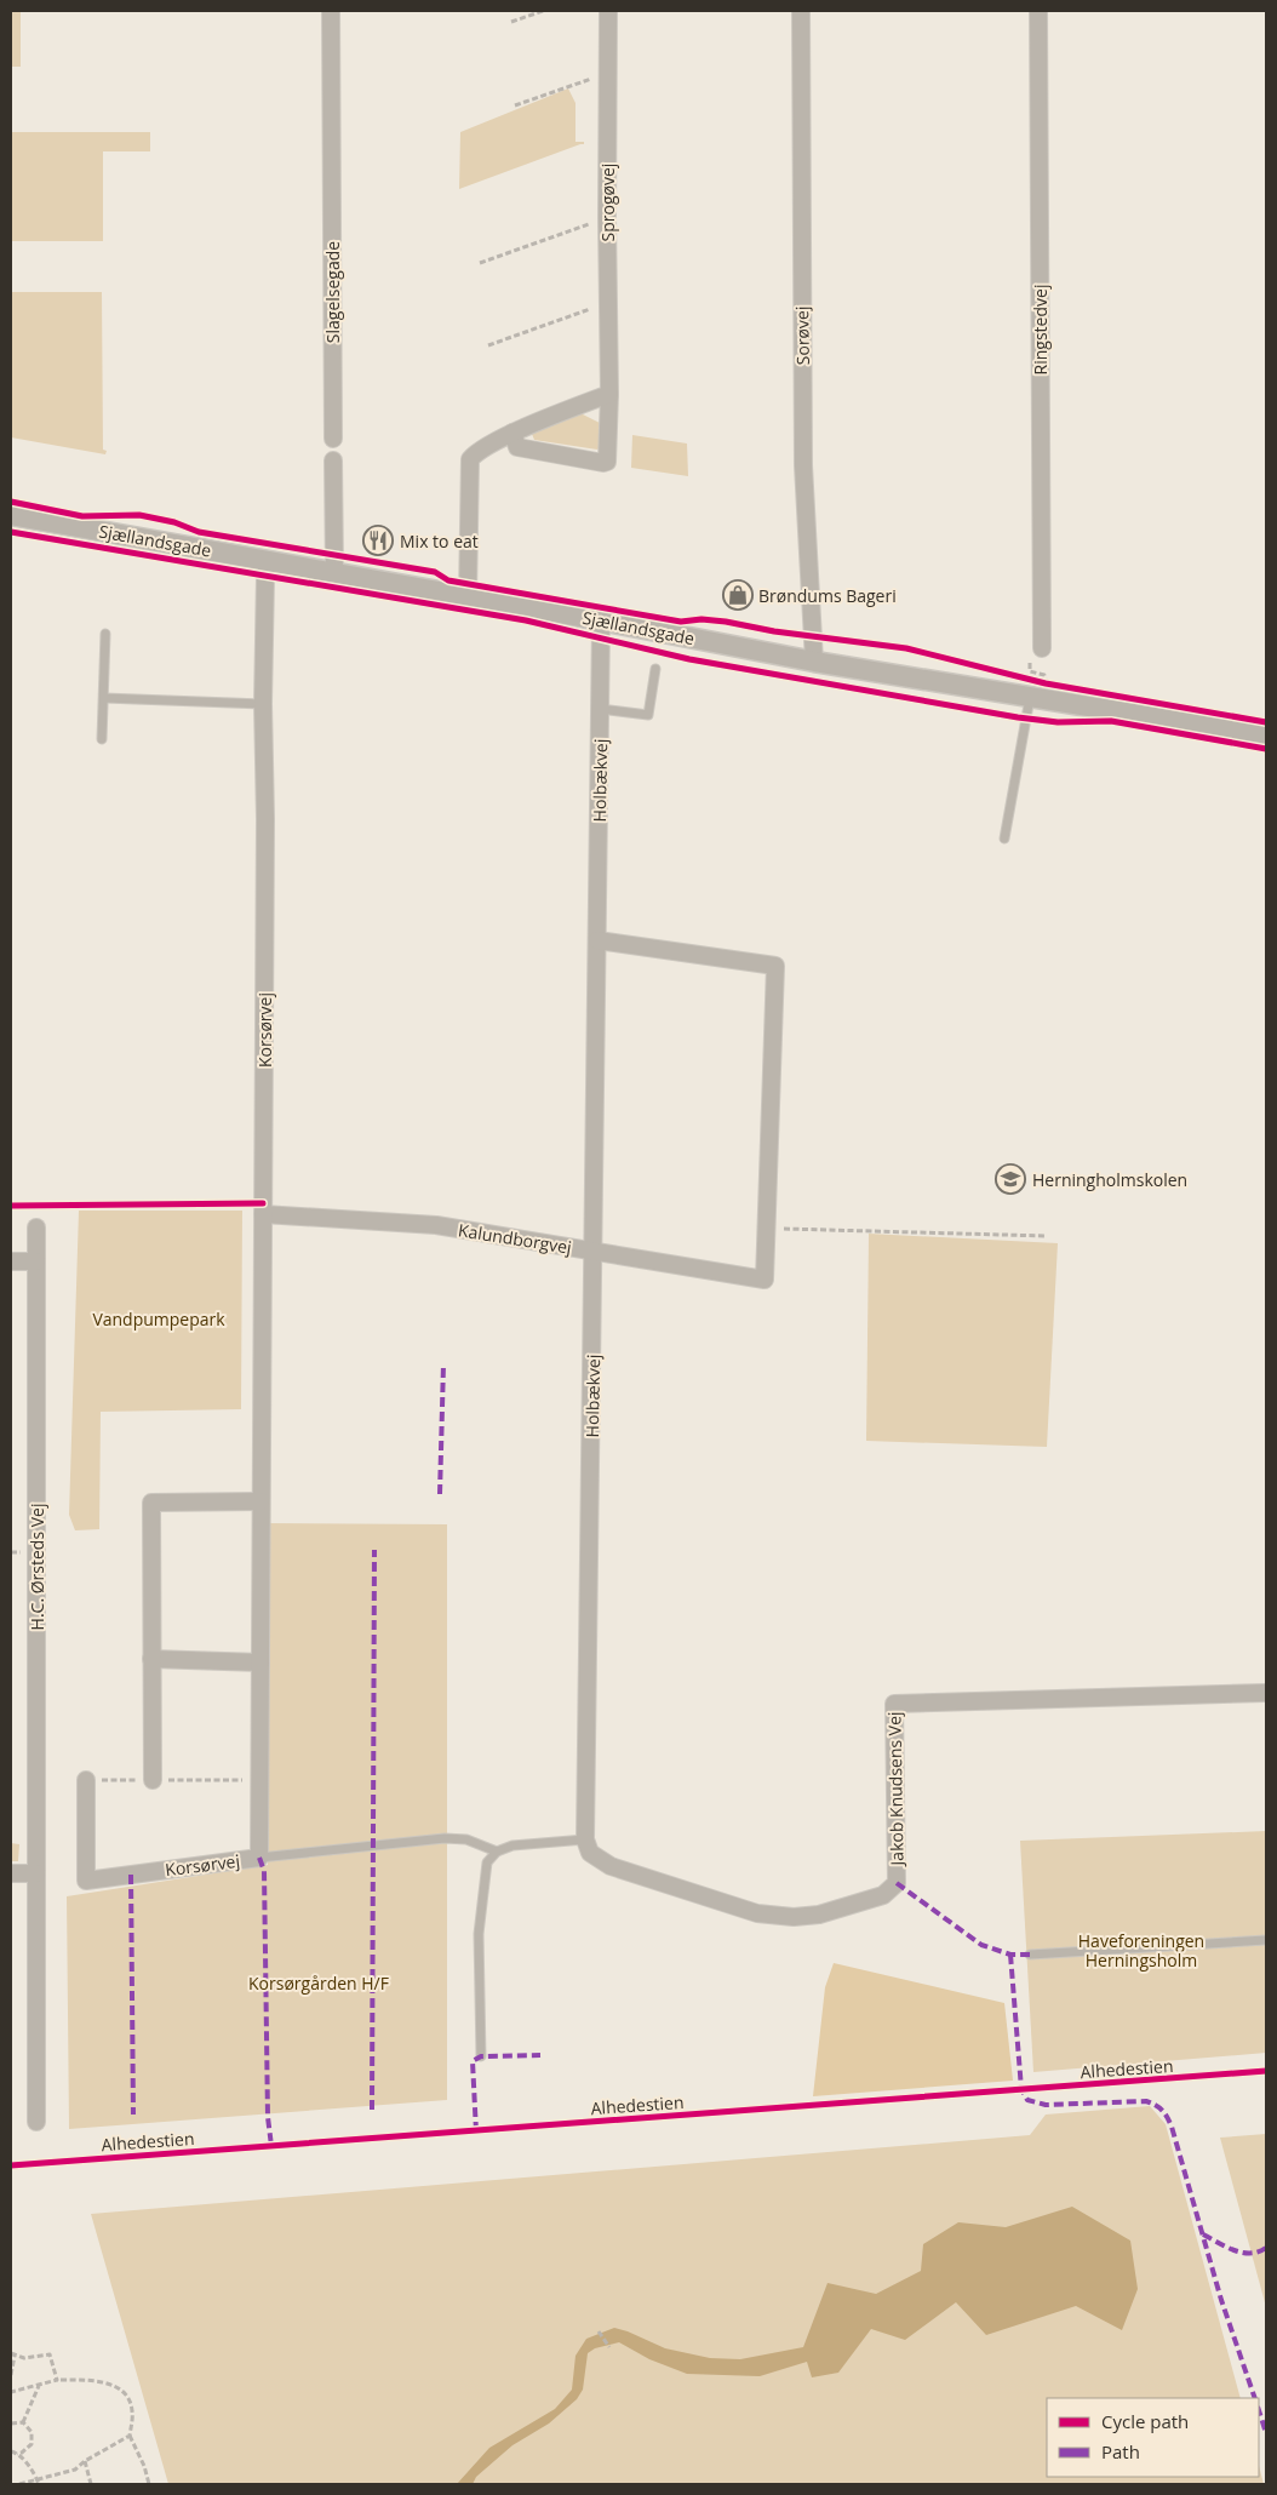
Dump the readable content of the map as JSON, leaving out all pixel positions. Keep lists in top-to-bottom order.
{
  "streets": {
    "street": [
      "Sprogøvej",
      "Slagelsegade",
      "Ringstedvej",
      "Sorøvej",
      "Sjællandsgade",
      "Holbækvej",
      "Korsørvej",
      "Kalundborgvej",
      "H.C. Ørsteds Vej",
      "Jakob Knudsens Vej"
    ],
    "cycle path": ["Alhedestien"]
  },
  "crossings": [
    ["Sorøvej", "Sjællandsgade"],
    ["Sjællandsgade", "Holbækvej"],
    ["Sjællandsgade", "Korsørvej"],
    ["Holbækvej", "Kalundborgvej"],
    ["Holbækvej", "Jakob Knudsens Vej"],
    ["Korsørvej", "Kalundborgvej"]
  ],
  "parks": ["Vandpumpepark", "Haveforeningen Herningsholm", "Korsørgården H/F"],
  "places": {
    "restaurant": ["Mix to eat"],
    "shop": ["Brøndums Bageri"],
    "school or university": ["Herningholmskolen"]
  },
  "legend": ["Cycle path", "Path"]
}
